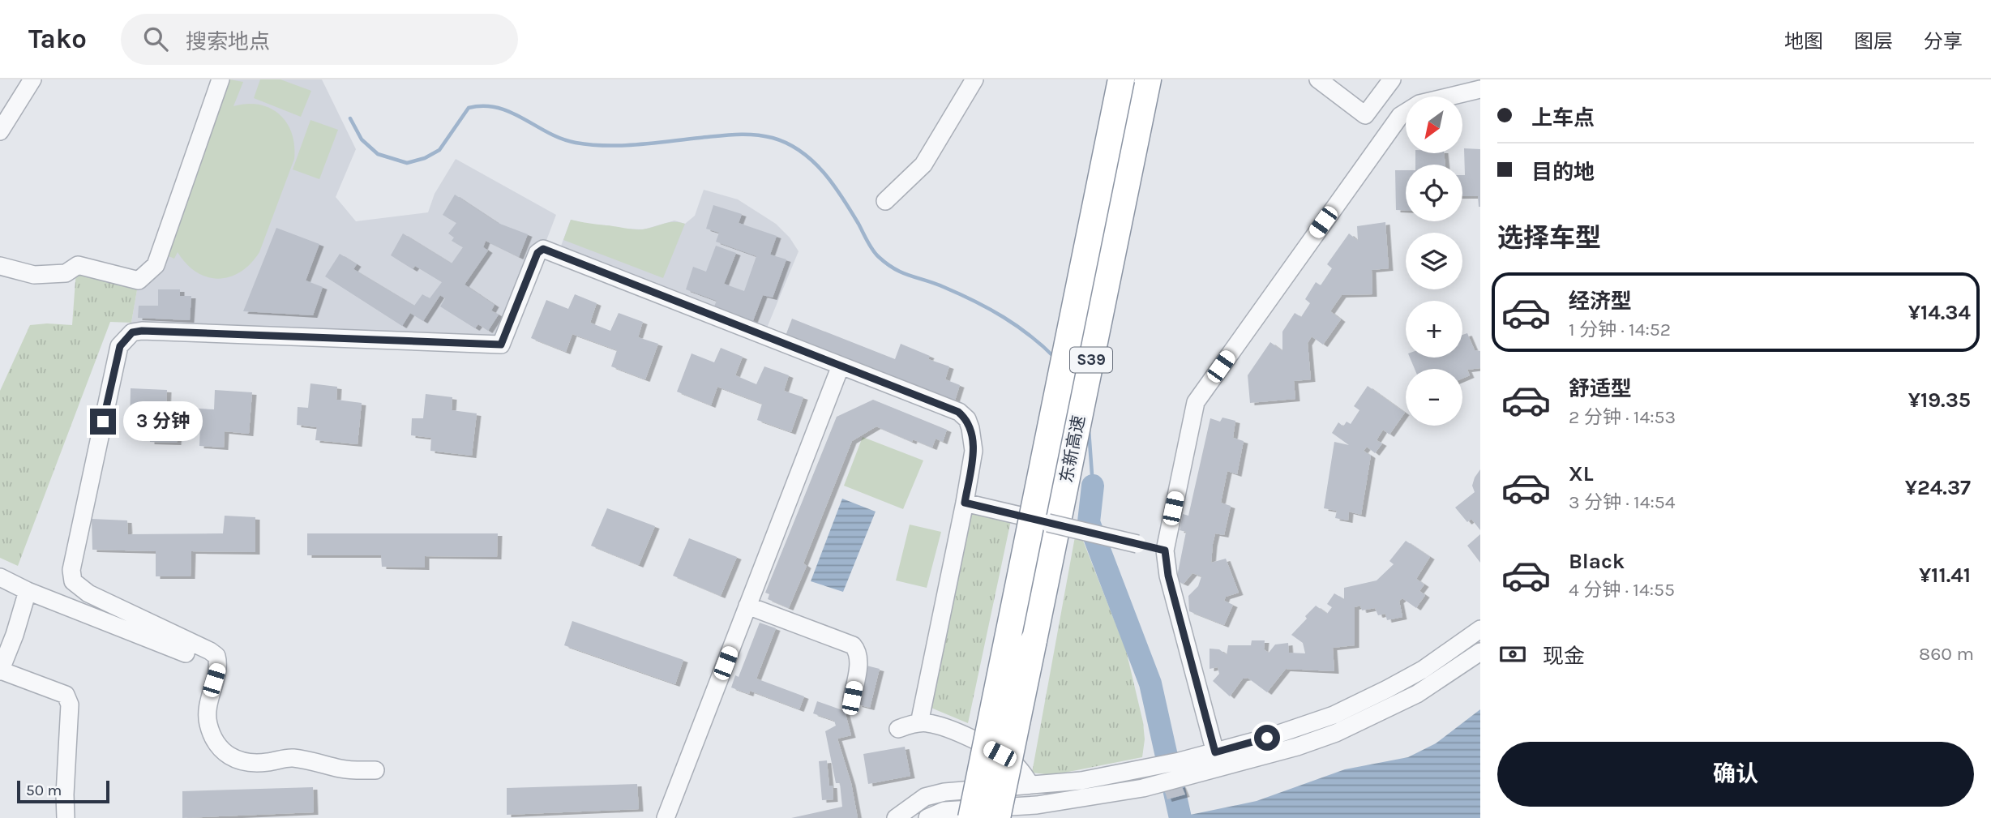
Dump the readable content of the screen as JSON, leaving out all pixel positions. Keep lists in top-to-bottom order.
{
  "streets": {
    "highway": ["S39", "东新高速"]
  },
  "scale_bar": "50 m",
  "north": "bottom left",
  "page": {
    "header": "Tako",
    "search": "搜索地点",
    "nav": ["地图", "图层", "分享"],
    "banner": ["上车点", "目的地"],
    "map_buttons": ["+", "−"],
    "heading": "选择车型",
    "list": [
      {
        "name": "经济型",
        "note": "1 分钟 · 14:52",
        "value": "¥14.34"
      },
      {
        "name": "舒适型",
        "note": "2 分钟 · 14:53",
        "value": "¥19.35"
      },
      {
        "name": "XL",
        "note": "3 分钟 · 14:54",
        "value": "¥24.37"
      },
      {
        "name": "Black",
        "note": "4 分钟 · 14:55",
        "value": "¥11.41"
      }
    ],
    "bubble": "3 分钟",
    "pay": ["现金", "860 m"],
    "buttons": "确认",
    "scale": "50 m"
  }
}
